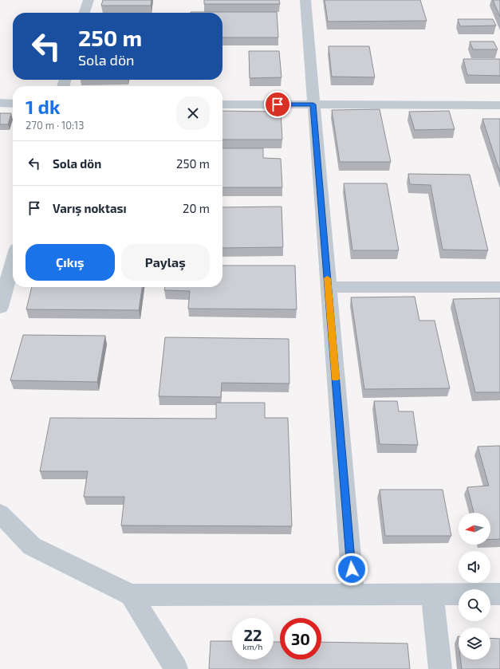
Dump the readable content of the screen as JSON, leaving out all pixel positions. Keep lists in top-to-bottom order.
{
  "north": "left",
  "page": {
    "turn": ["250 m", "Sola dön"],
    "heading": ["1 dk", "270 m · 10:13"],
    "list": [
      {
        "name": "Sola dön",
        "value": "250 m"
      },
      {
        "name": "Varış noktası",
        "value": "20 m"
      }
    ],
    "buttons": ["Çıkış", "Paylaş"],
    "speed": "22 km/h",
    "limit": "30"
  }
}
